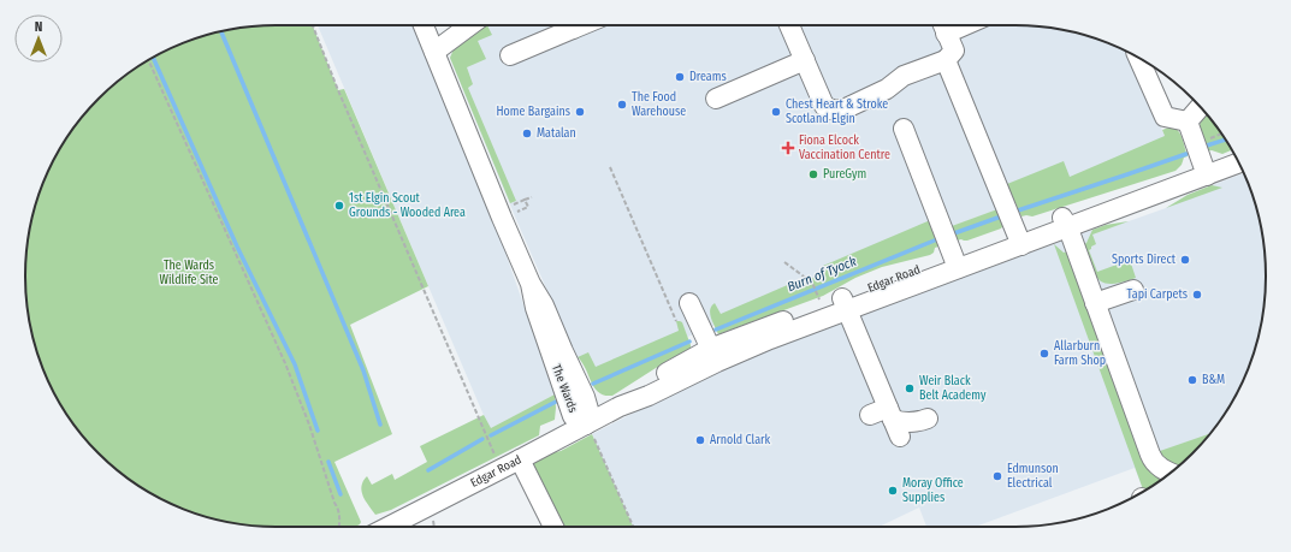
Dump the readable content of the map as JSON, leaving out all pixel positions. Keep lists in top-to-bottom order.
{
  "streets": {
    "street": ["Edgar Road", "The Wards"]
  },
  "crossings": [
    ["Edgar Road", "The Wards"]
  ],
  "water": ["Burn of Tyock"],
  "parks": ["The Wards Wildlife Site"],
  "places": {
    "other": [
      "Dreams",
      "The Food Warehouse",
      "Home Bargains",
      "Chest Heart & Stroke Scotland Elgin",
      "Matalan",
      "PureGym",
      "1st Elgin Scout Grounds - Wooded Area",
      "Sports Direct",
      "Tapi Carpets",
      "Allarburn Farm Shop",
      "B&M",
      "Weir Black Belt Academy",
      "Arnold Clark",
      "Edmunson Electrical",
      "Moray Office Supplies"
    ],
    "health": ["Fiona Elcock Vaccination Centre"]
  },
  "north": "top"
}
